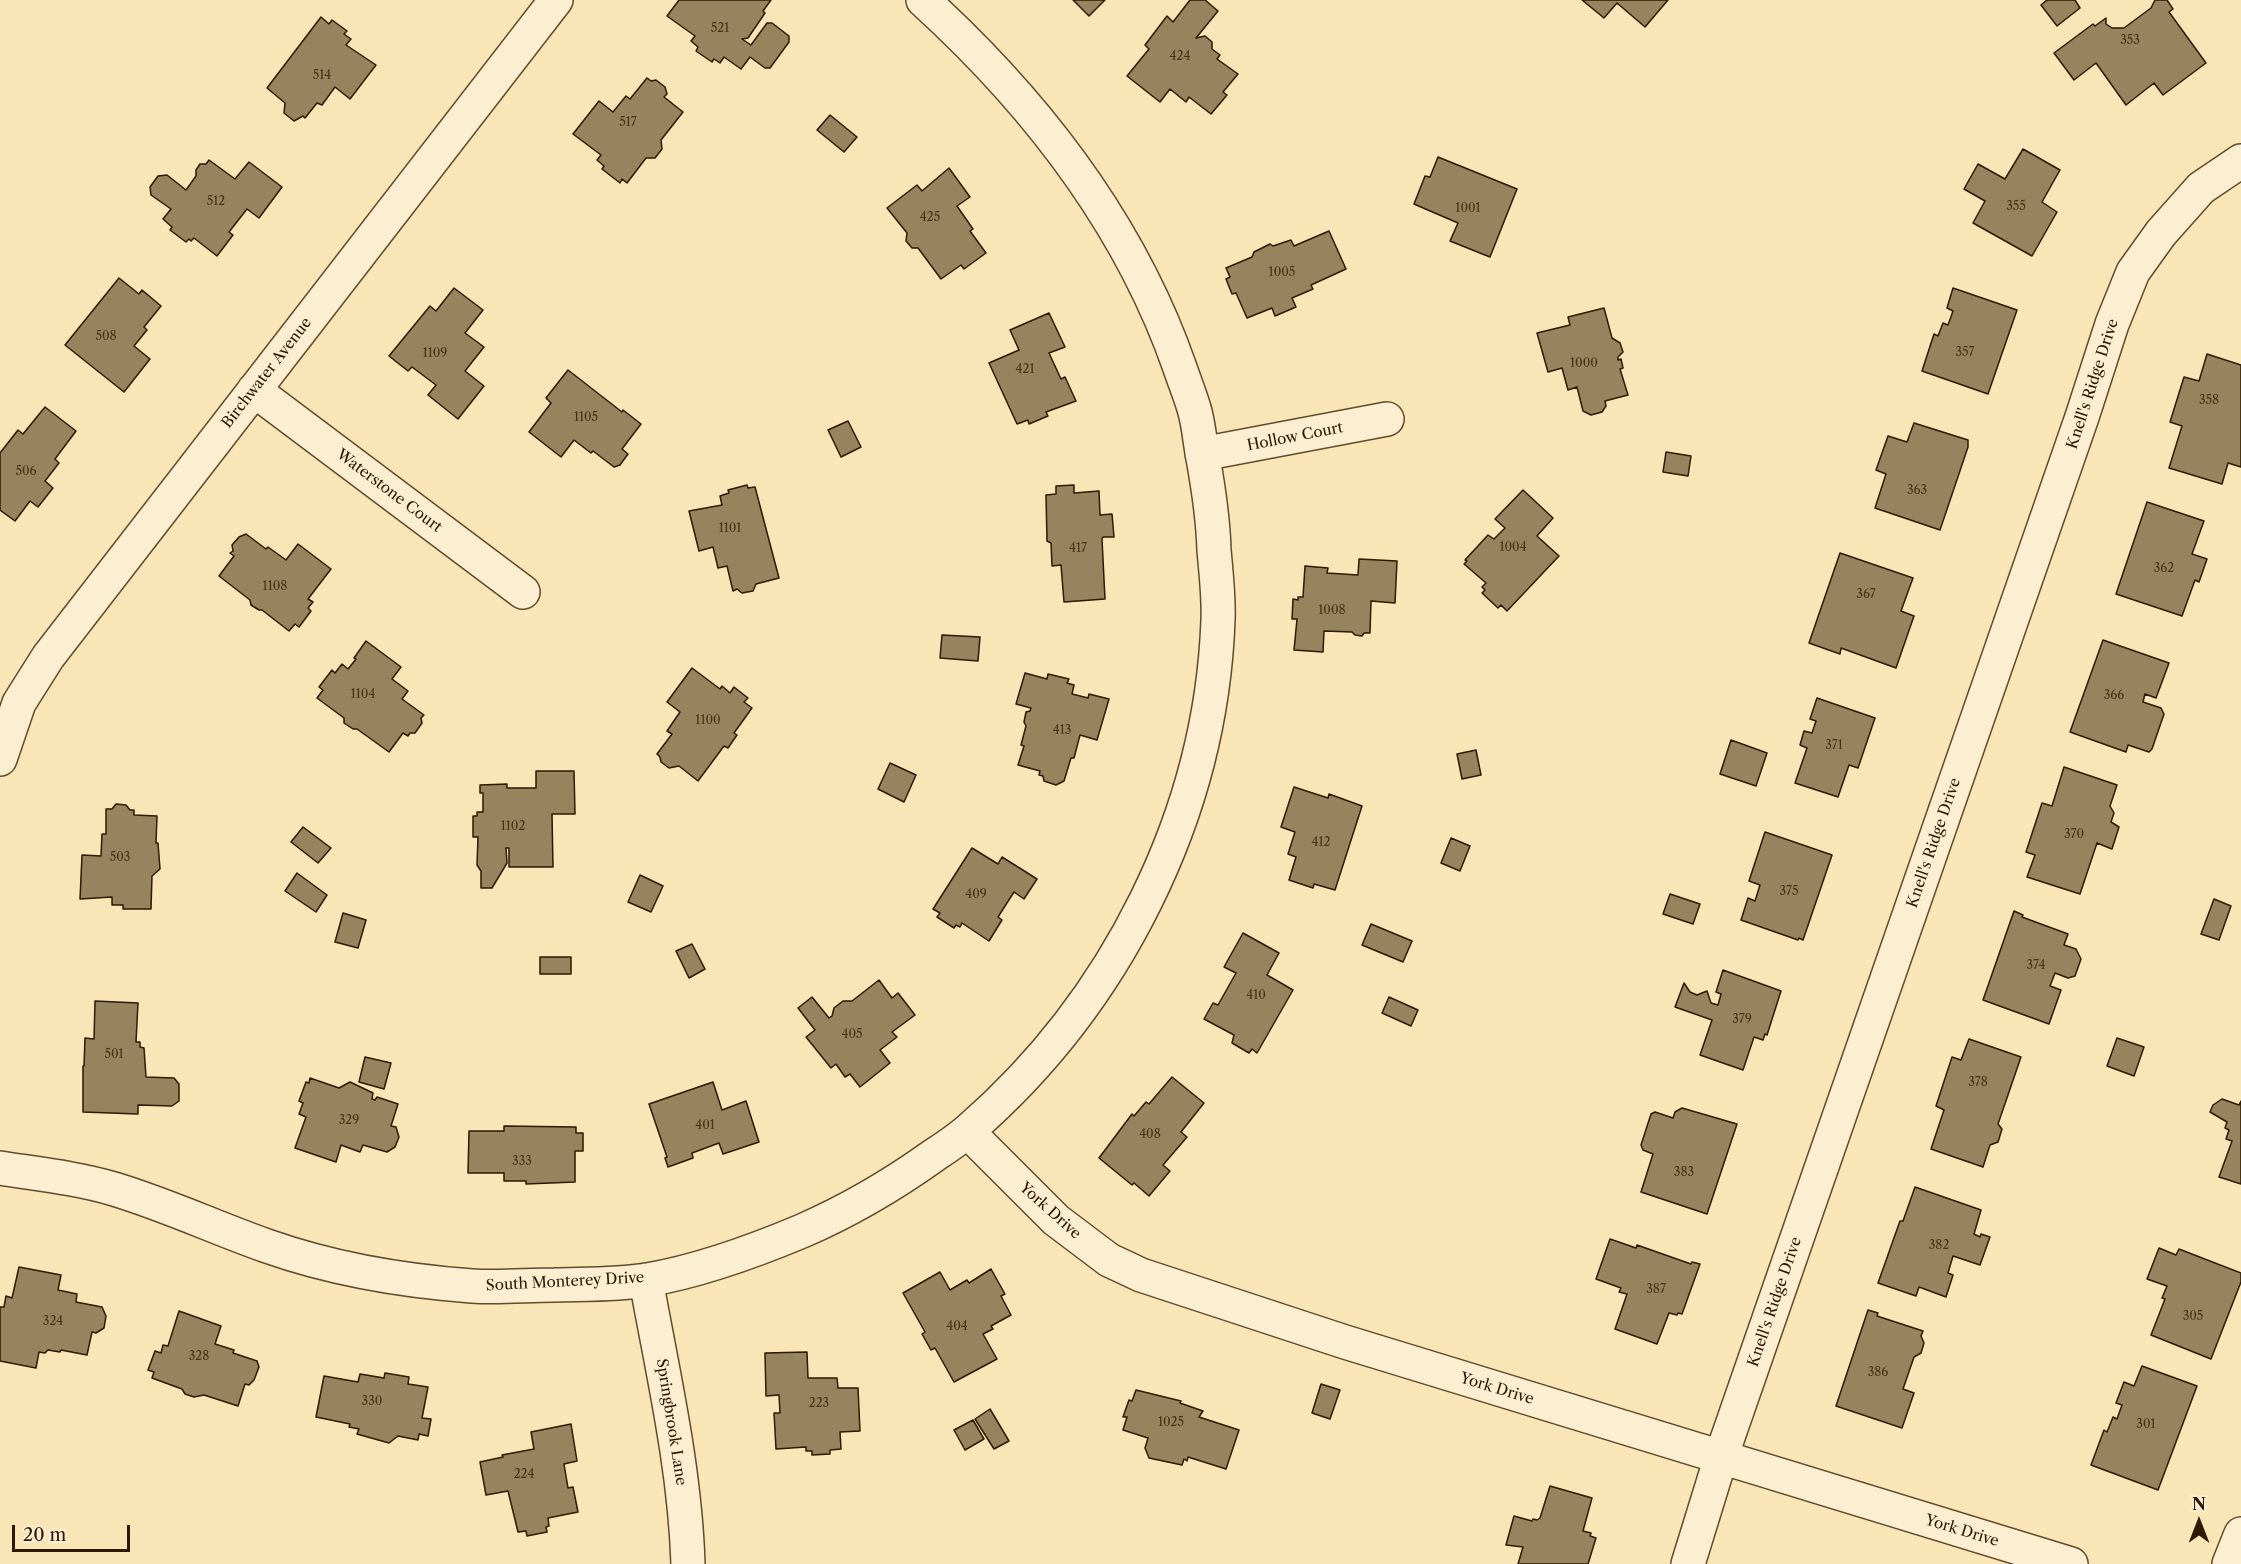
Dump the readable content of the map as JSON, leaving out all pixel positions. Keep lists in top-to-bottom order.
{
  "streets": {
    "street": [
      "Birchwater Avenue",
      "Knell's Ridge Drive",
      "Hollow Court",
      "Waterstone Court",
      "York Drive",
      "South Monterey Drive",
      "Springbrook Lane"
    ]
  },
  "crossings": [
    ["Birchwater Avenue", "Waterstone Court"],
    ["Knell's Ridge Drive", "York Drive"],
    ["Hollow Court", "South Monterey Drive"],
    ["York Drive", "South Monterey Drive"],
    ["South Monterey Drive", "Springbrook Lane"]
  ],
  "house_numbers": [
    "521",
    "353",
    "424",
    "514",
    "517",
    "512",
    "355",
    "1001",
    "425",
    "1005",
    "508",
    "357",
    "1109",
    "1000",
    "421",
    "358",
    "1105",
    "506",
    "363",
    "1101",
    "1004",
    "417",
    "362",
    "1108",
    "367",
    "1008",
    "1104",
    "366",
    "1100",
    "413",
    "371",
    "1102",
    "370",
    "412",
    "503",
    "375",
    "409",
    "374",
    "410",
    "379",
    "405",
    "501",
    "378",
    "329",
    "401",
    "408",
    "333",
    "383",
    "382",
    "387",
    "305",
    "324",
    "404",
    "328",
    "386",
    "330",
    "223",
    "1025",
    "301",
    "224"
  ],
  "scale_bar": "20 m",
  "north": "top"
}
